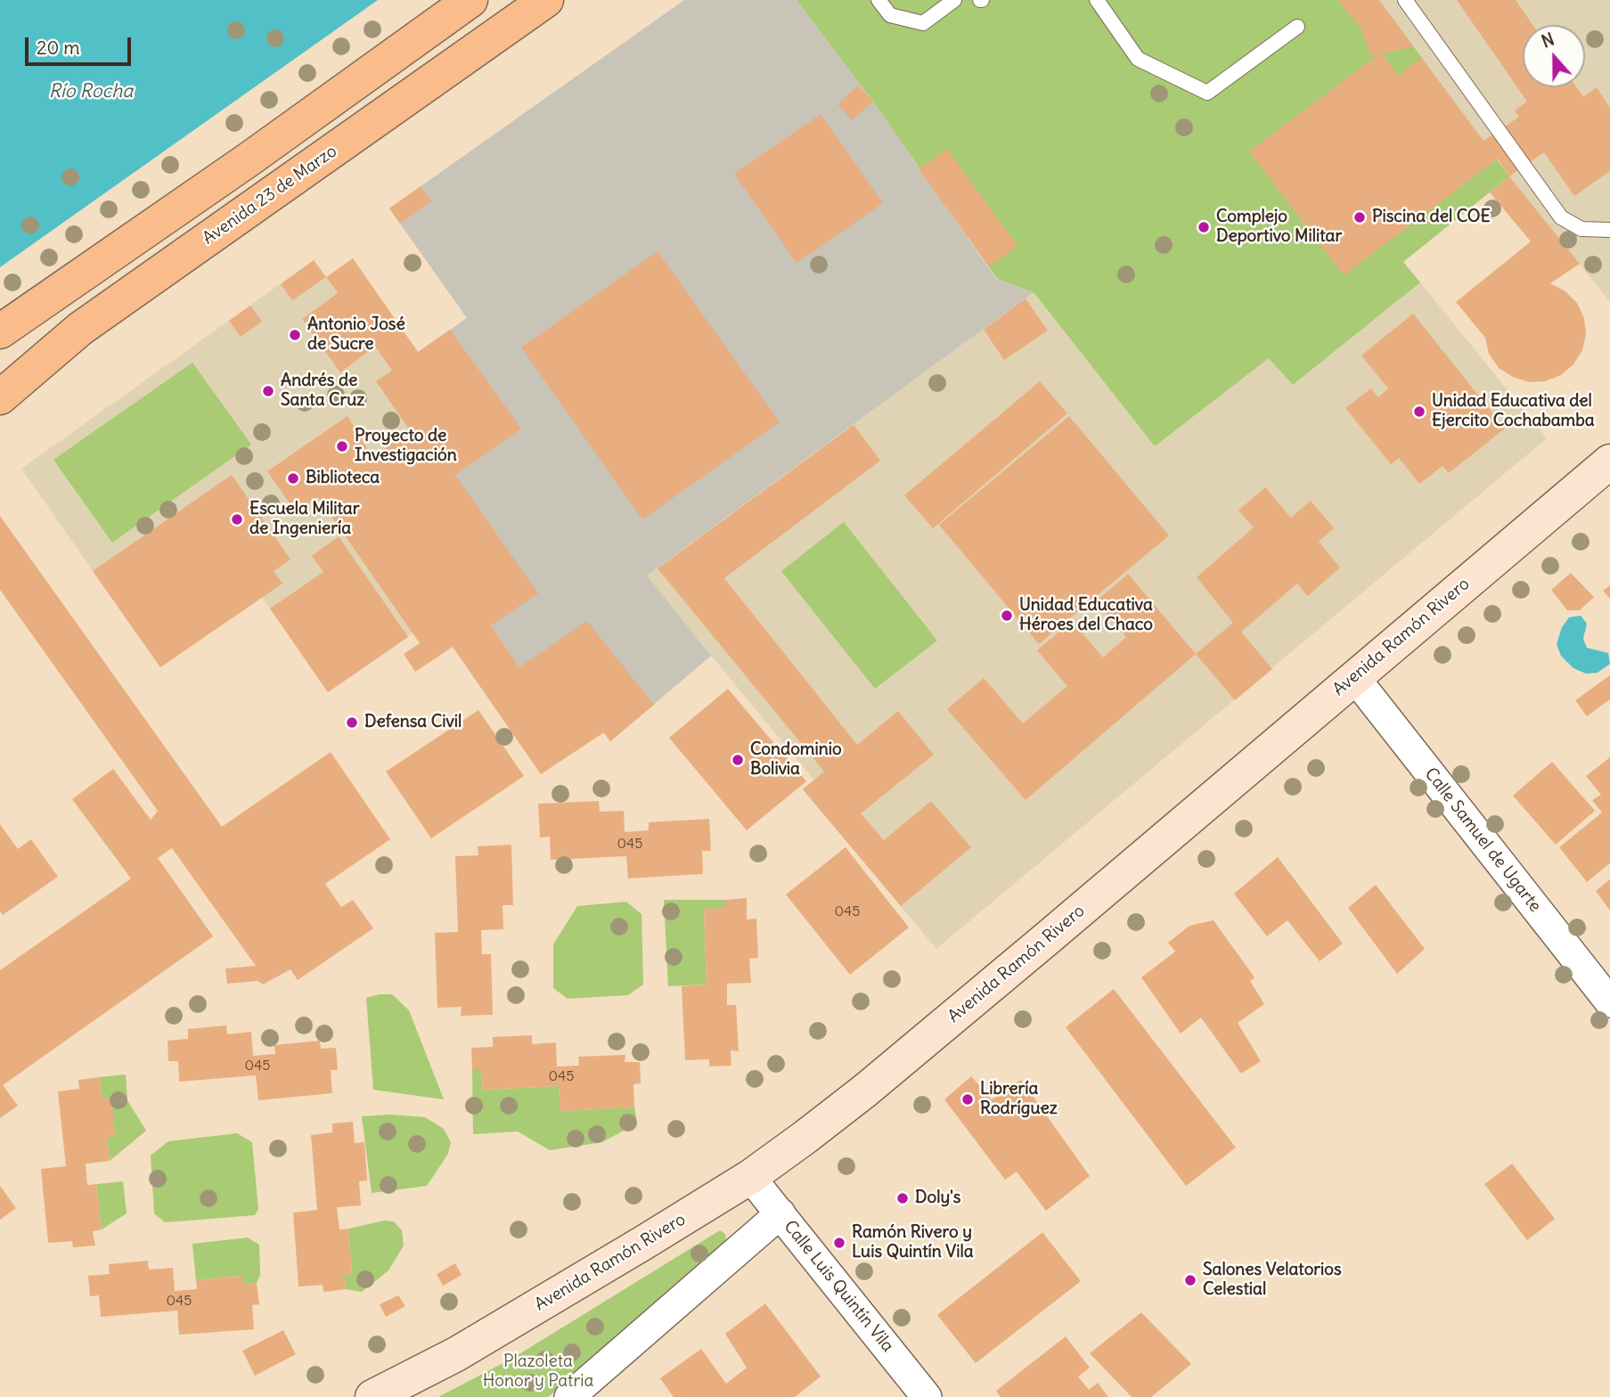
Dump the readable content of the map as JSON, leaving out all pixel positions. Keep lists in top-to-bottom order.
{
  "streets": {
    "main road": ["Avenida 23 de Marzo"],
    "street": ["Avenida Ramón Rivero", "Calle Samuel de Ugarte", "Calle Luis Quintín Vila"]
  },
  "crossings": [
    ["Avenida Ramón Rivero", "Calle Samuel de Ugarte"],
    ["Avenida Ramón Rivero", "Calle Luis Quintín Vila"]
  ],
  "water": ["Río Rocha"],
  "parks": ["Plazoleta Honor y Patria"],
  "places": [
    "Piscina del COE",
    "Complejo Deportivo Militar",
    "Antonio José de Sucre",
    "Andrés de Santa Cruz",
    "Unidad Educativa del Ejercito Cochabamba",
    "Proyecto de Investigación",
    "Biblioteca",
    "Escuela Militar de Ingeniería",
    "Unidad Educativa Héroes del Chaco",
    "Defensa Civil",
    "Condominio Bolivia",
    "Librería Rodríguez",
    "Doly's",
    "Ramón Rivero y Luis Quintín Vila",
    "Salones Velatorios Celestial"
  ],
  "house_numbers": [
    "045",
    "045",
    "045",
    "045",
    "045"
  ],
  "scale_bar": "20 m",
  "north": "top"
}
